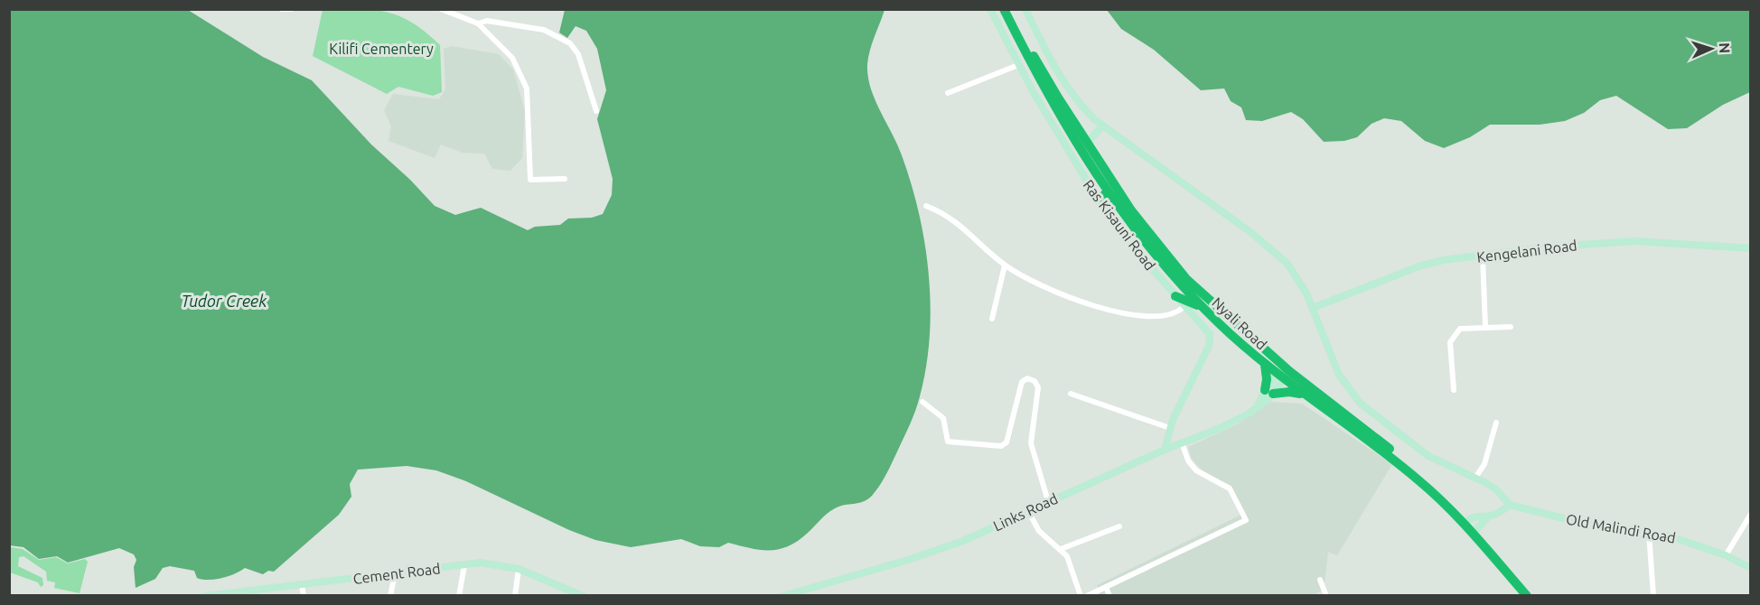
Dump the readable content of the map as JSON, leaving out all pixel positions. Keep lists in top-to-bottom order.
{
  "streets": {
    "highway": ["Nyali Road"],
    "main road": [
      "Ras Kisauni Road",
      "Kengelani Road",
      "Links Road",
      "Old Malindi Road",
      "Cement Road"
    ]
  },
  "crossings": [
    ["Ras Kisauni Road", "Links Road"],
    ["Nyali Road", "Links Road"]
  ],
  "water": ["Tudor Creek"],
  "parks": ["Kilifi Cementery"],
  "north": "right"
}
